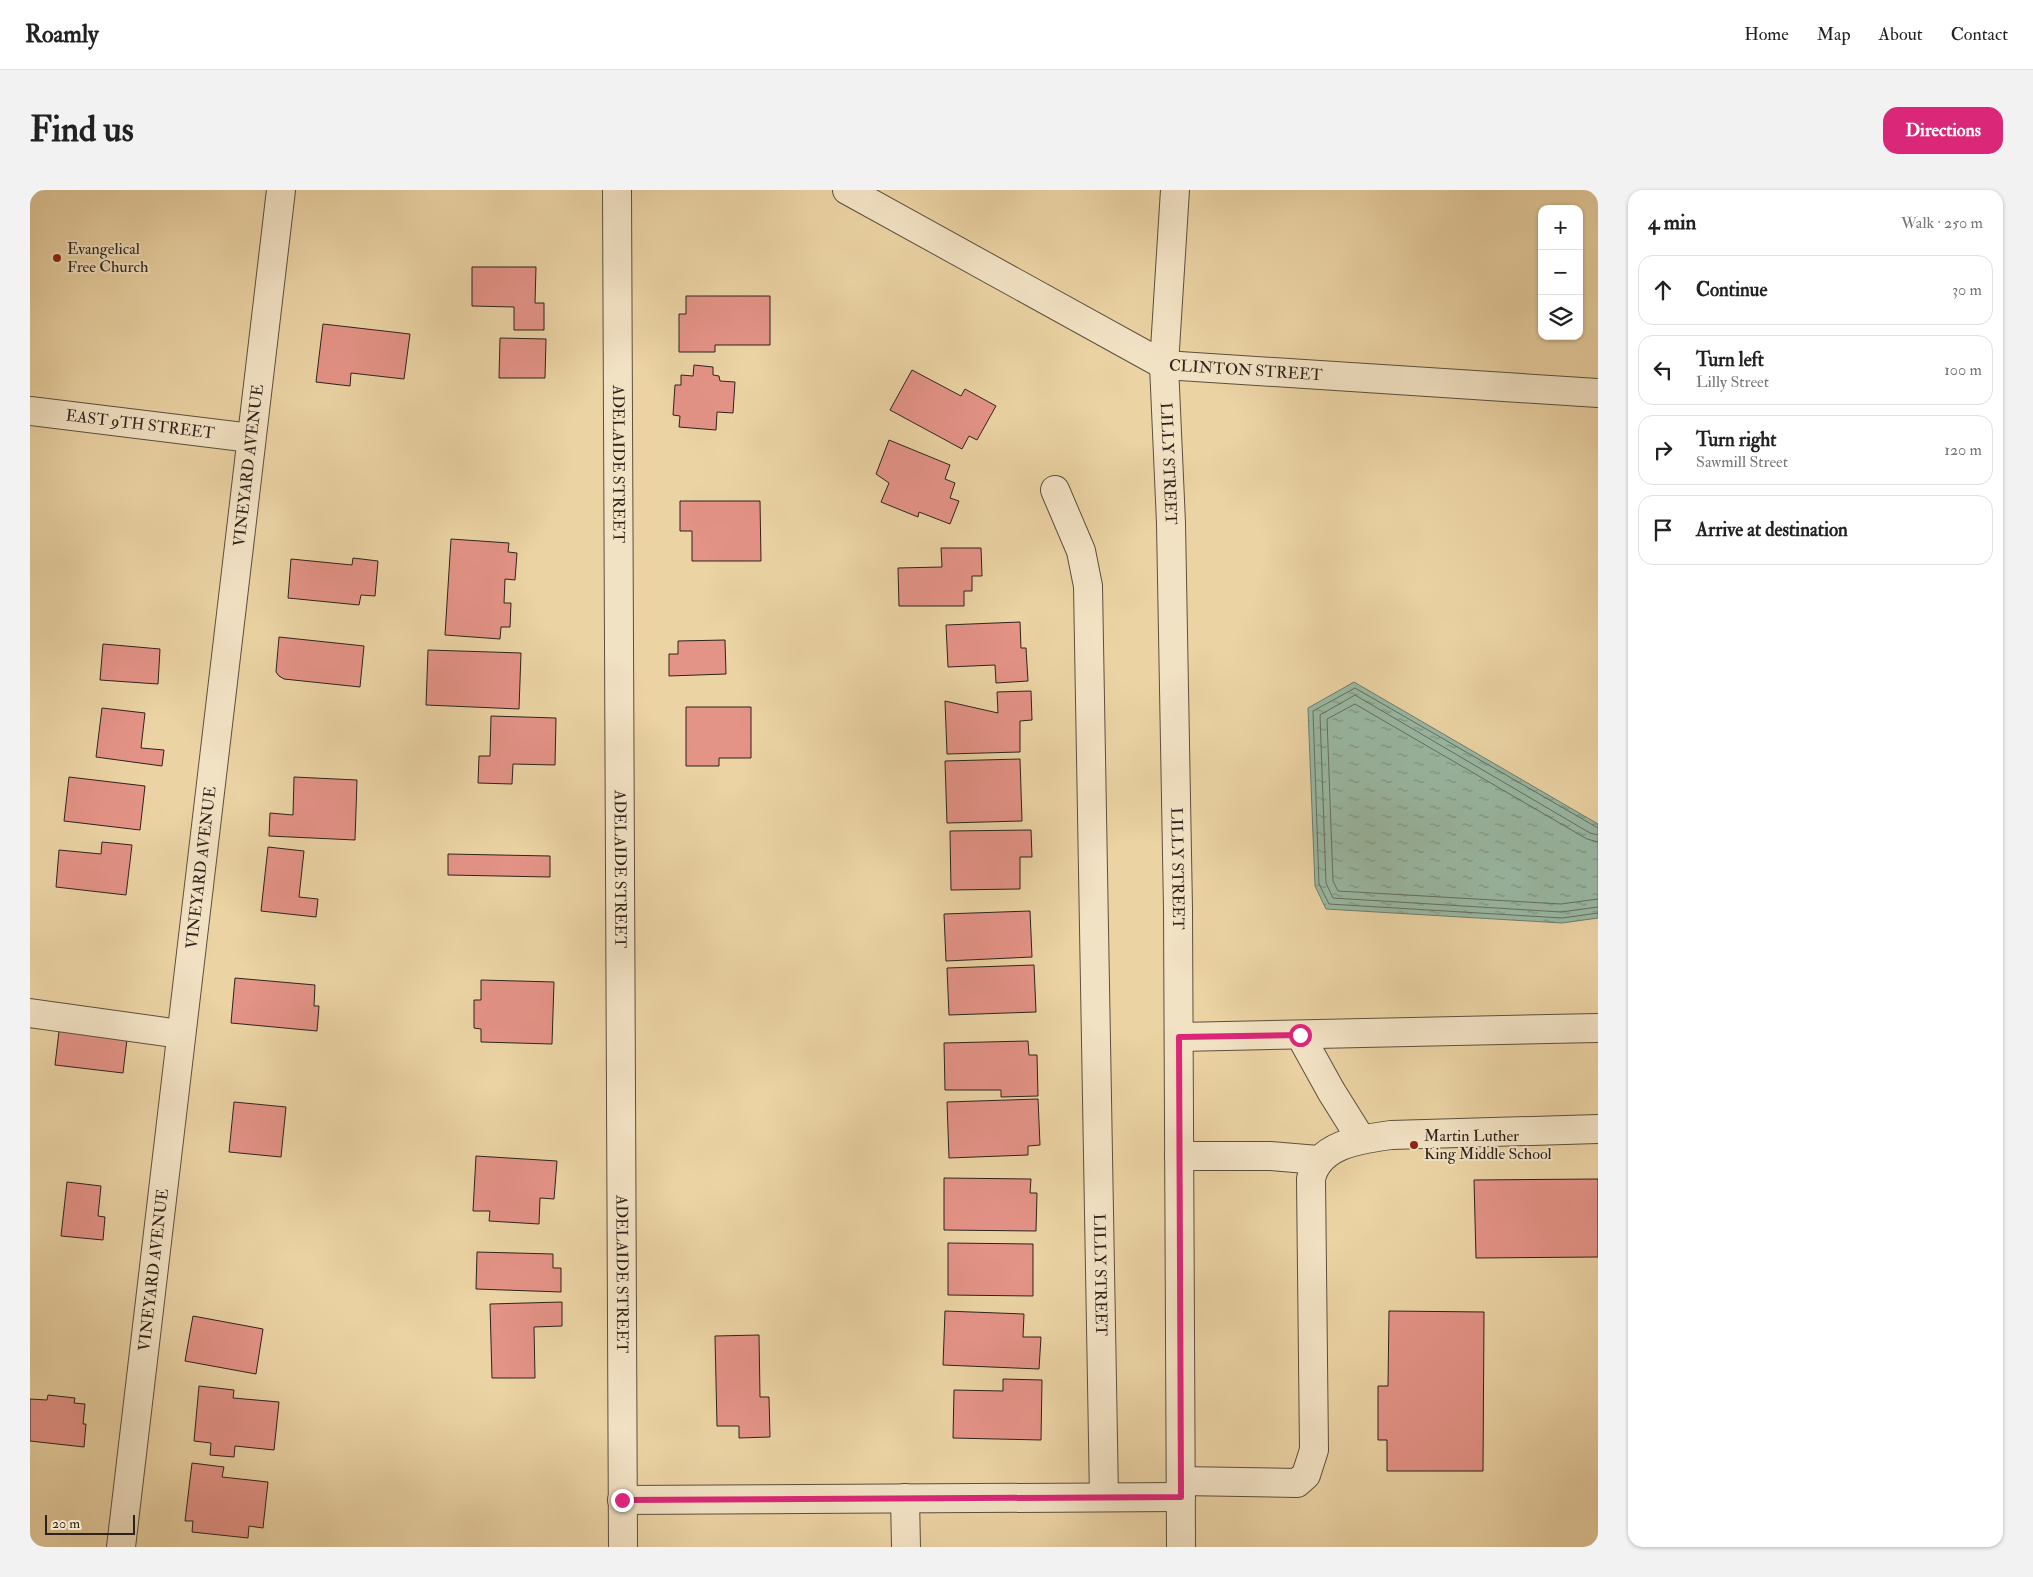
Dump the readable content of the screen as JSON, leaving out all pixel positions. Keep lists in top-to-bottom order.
{
  "streets": {
    "street": [
      "CLINTON STREET",
      "EAST 9TH STREET",
      "LILLY STREET",
      "ADELAIDE STREET",
      "VINEYARD AVENUE"
    ]
  },
  "crossings": [
    ["CLINTON STREET", "LILLY STREET"],
    ["EAST 9TH STREET", "VINEYARD AVENUE"]
  ],
  "places": ["Evangelical Free Church", "Martin Luther King Middle School"],
  "scale_bar": "20 m",
  "page": {
    "header": "Roamly",
    "nav": [
      "Home",
      "Map",
      "About",
      "Contact"
    ],
    "buttons": "Directions",
    "title": "Find us",
    "heading": ["4 min", "Walk · 250 m"],
    "map_buttons": ["+", "−"],
    "list": [
      ["Continue", "30 m"],
      ["Turn left", "Lilly Street", "100 m"],
      ["Turn right", "Sawmill Street", "120 m"],
      "Arrive at destination"
    ],
    "scale": "20 m"
  }
}
